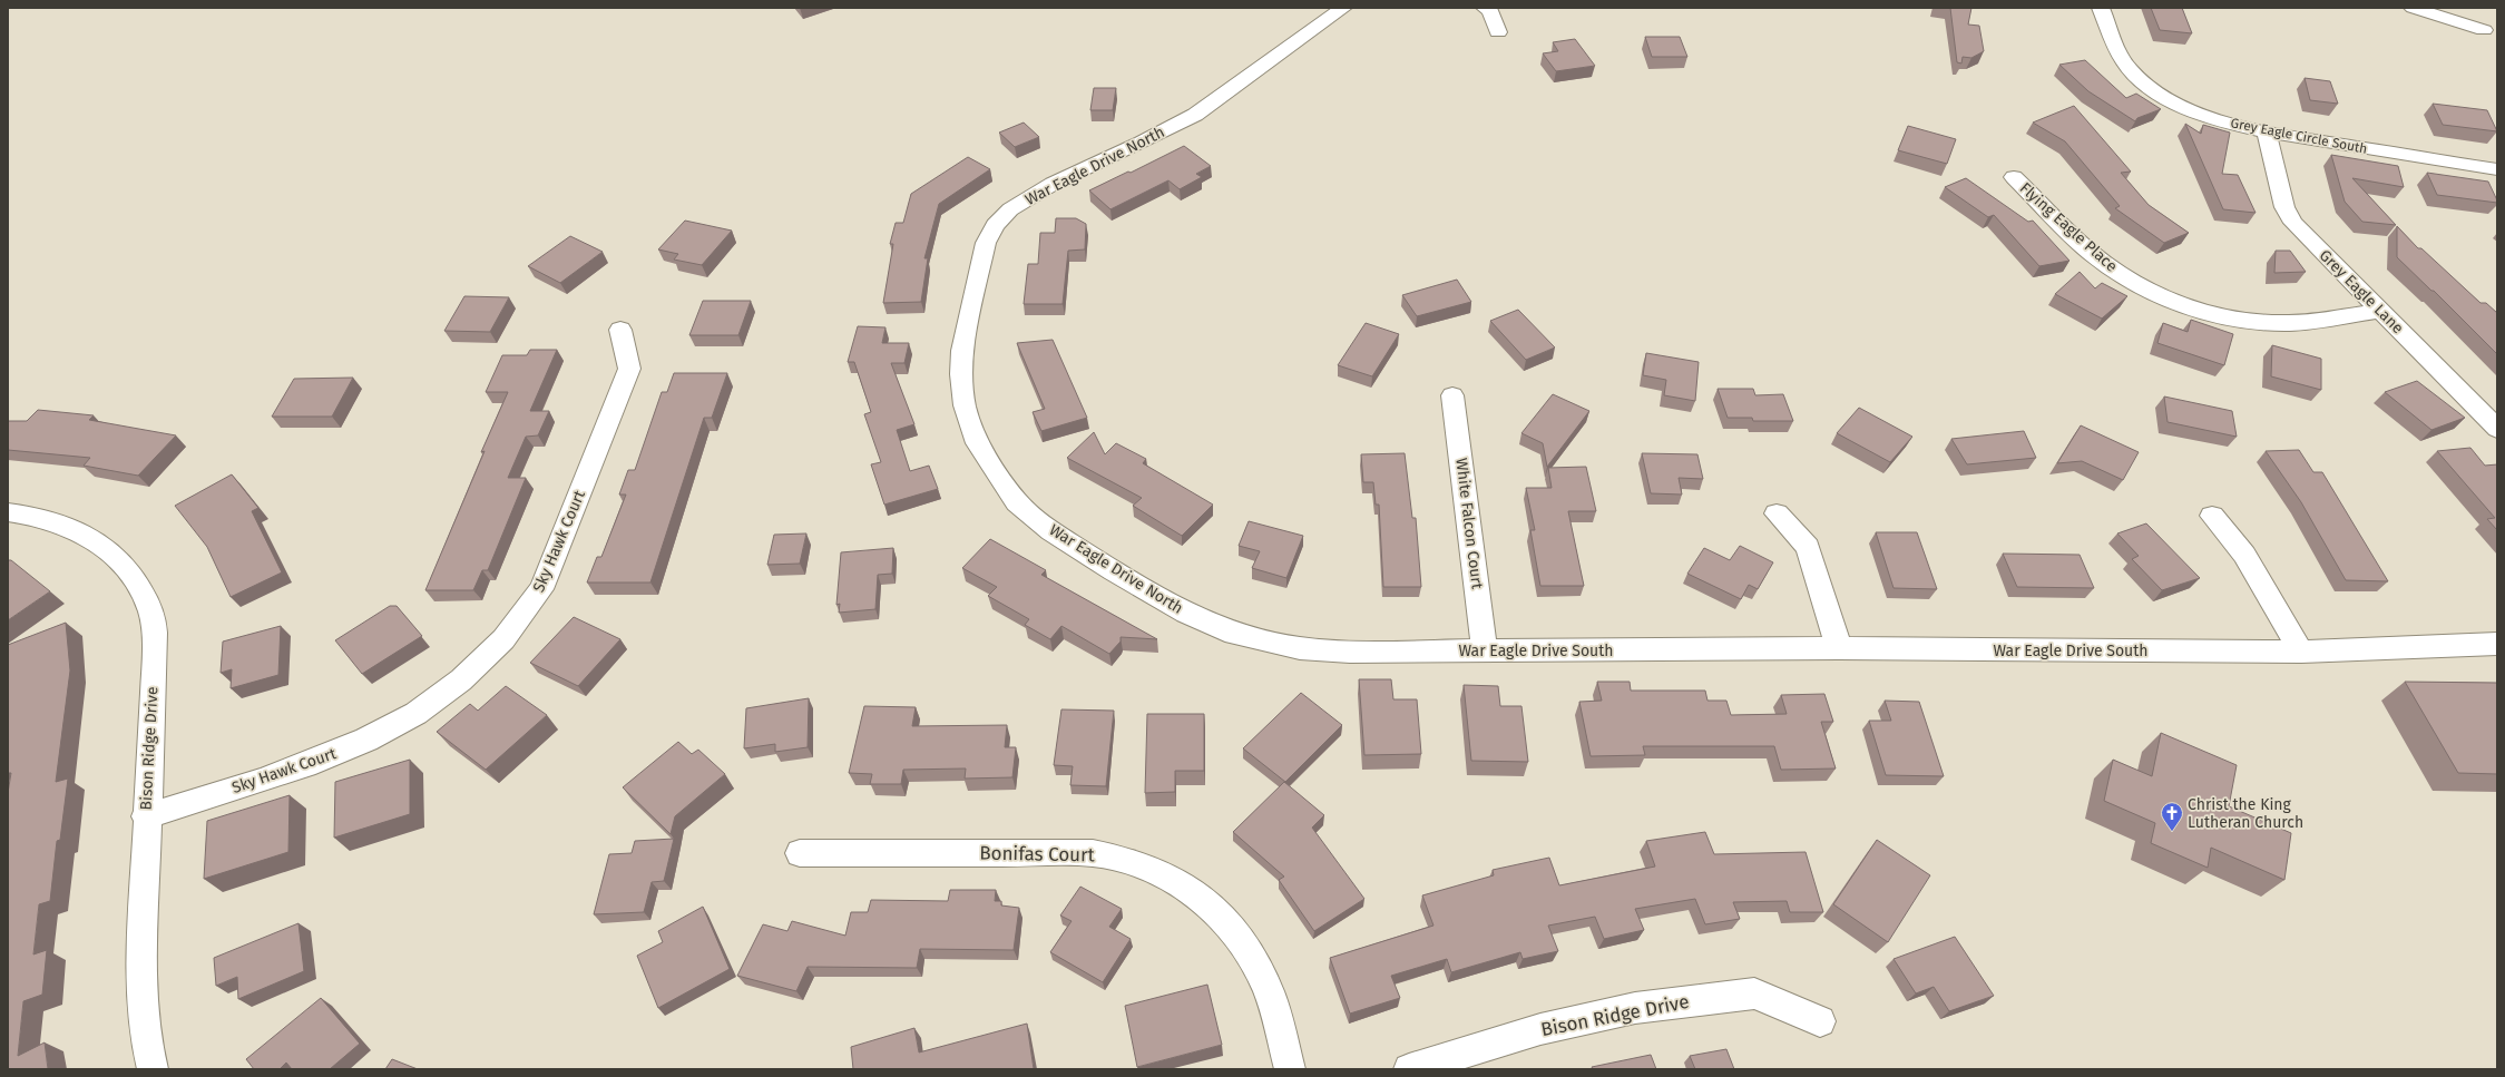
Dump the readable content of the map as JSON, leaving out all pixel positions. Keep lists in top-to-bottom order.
{
  "streets": {
    "street": [
      "Grey Eagle Circle South",
      "War Eagle Drive North",
      "Flying Eagle Place",
      "Grey Eagle Lane",
      "White Falcon Court",
      "Sky Hawk Court",
      "War Eagle Drive South",
      "Bison Ridge Drive",
      "Bonifas Court"
    ]
  },
  "crossings": [
    ["Grey Eagle Circle South", "Grey Eagle Lane"],
    ["War Eagle Drive North", "War Eagle Drive South"],
    ["Flying Eagle Place", "Grey Eagle Lane"],
    ["White Falcon Court", "War Eagle Drive South"],
    ["Sky Hawk Court", "Bison Ridge Drive"]
  ],
  "places": {
    "church": ["Christ the King Lutheran Church"]
  }
}
